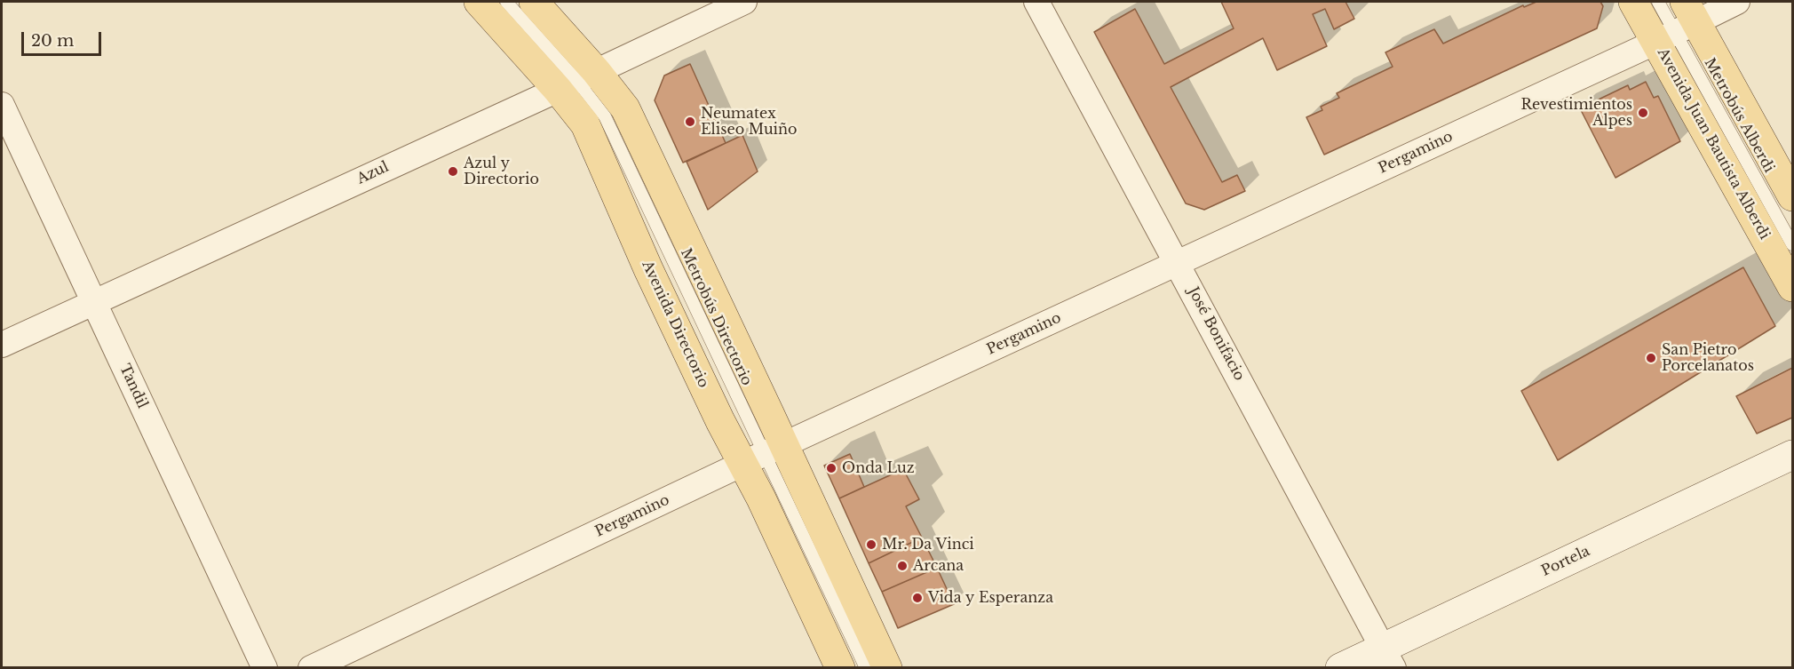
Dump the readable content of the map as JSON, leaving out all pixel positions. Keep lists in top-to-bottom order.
{
  "streets": {
    "main road": ["Avenida Juan Bautista Alberdi", "Avenida Directorio"],
    "street": [
      "Pergamino",
      "Azul",
      "José Bonifacio",
      "Tandil",
      "Portela"
    ],
    "lane": ["Metrobús Alberdi"]
  },
  "crossings": [
    ["Metrobús Alberdi", "Avenida Juan Bautista Alberdi"],
    ["Metrobús Alberdi", "Pergamino"],
    ["Avenida Juan Bautista Alberdi", "Pergamino"],
    ["Pergamino", "Avenida Directorio"],
    ["Pergamino", "José Bonifacio"],
    ["Azul", "Avenida Directorio"],
    ["Azul", "Tandil"],
    ["José Bonifacio", "Portela"]
  ],
  "places": [
    "Revestimientos Alpes",
    "Neumatex Eliseo Muiño",
    "Azul y Directorio",
    "San Pietro Porcelanatos",
    "Onda Luz",
    "Mr. Da Vinci",
    "Arcana",
    "Vida y Esperanza"
  ],
  "scale_bar": "20 m"
}
